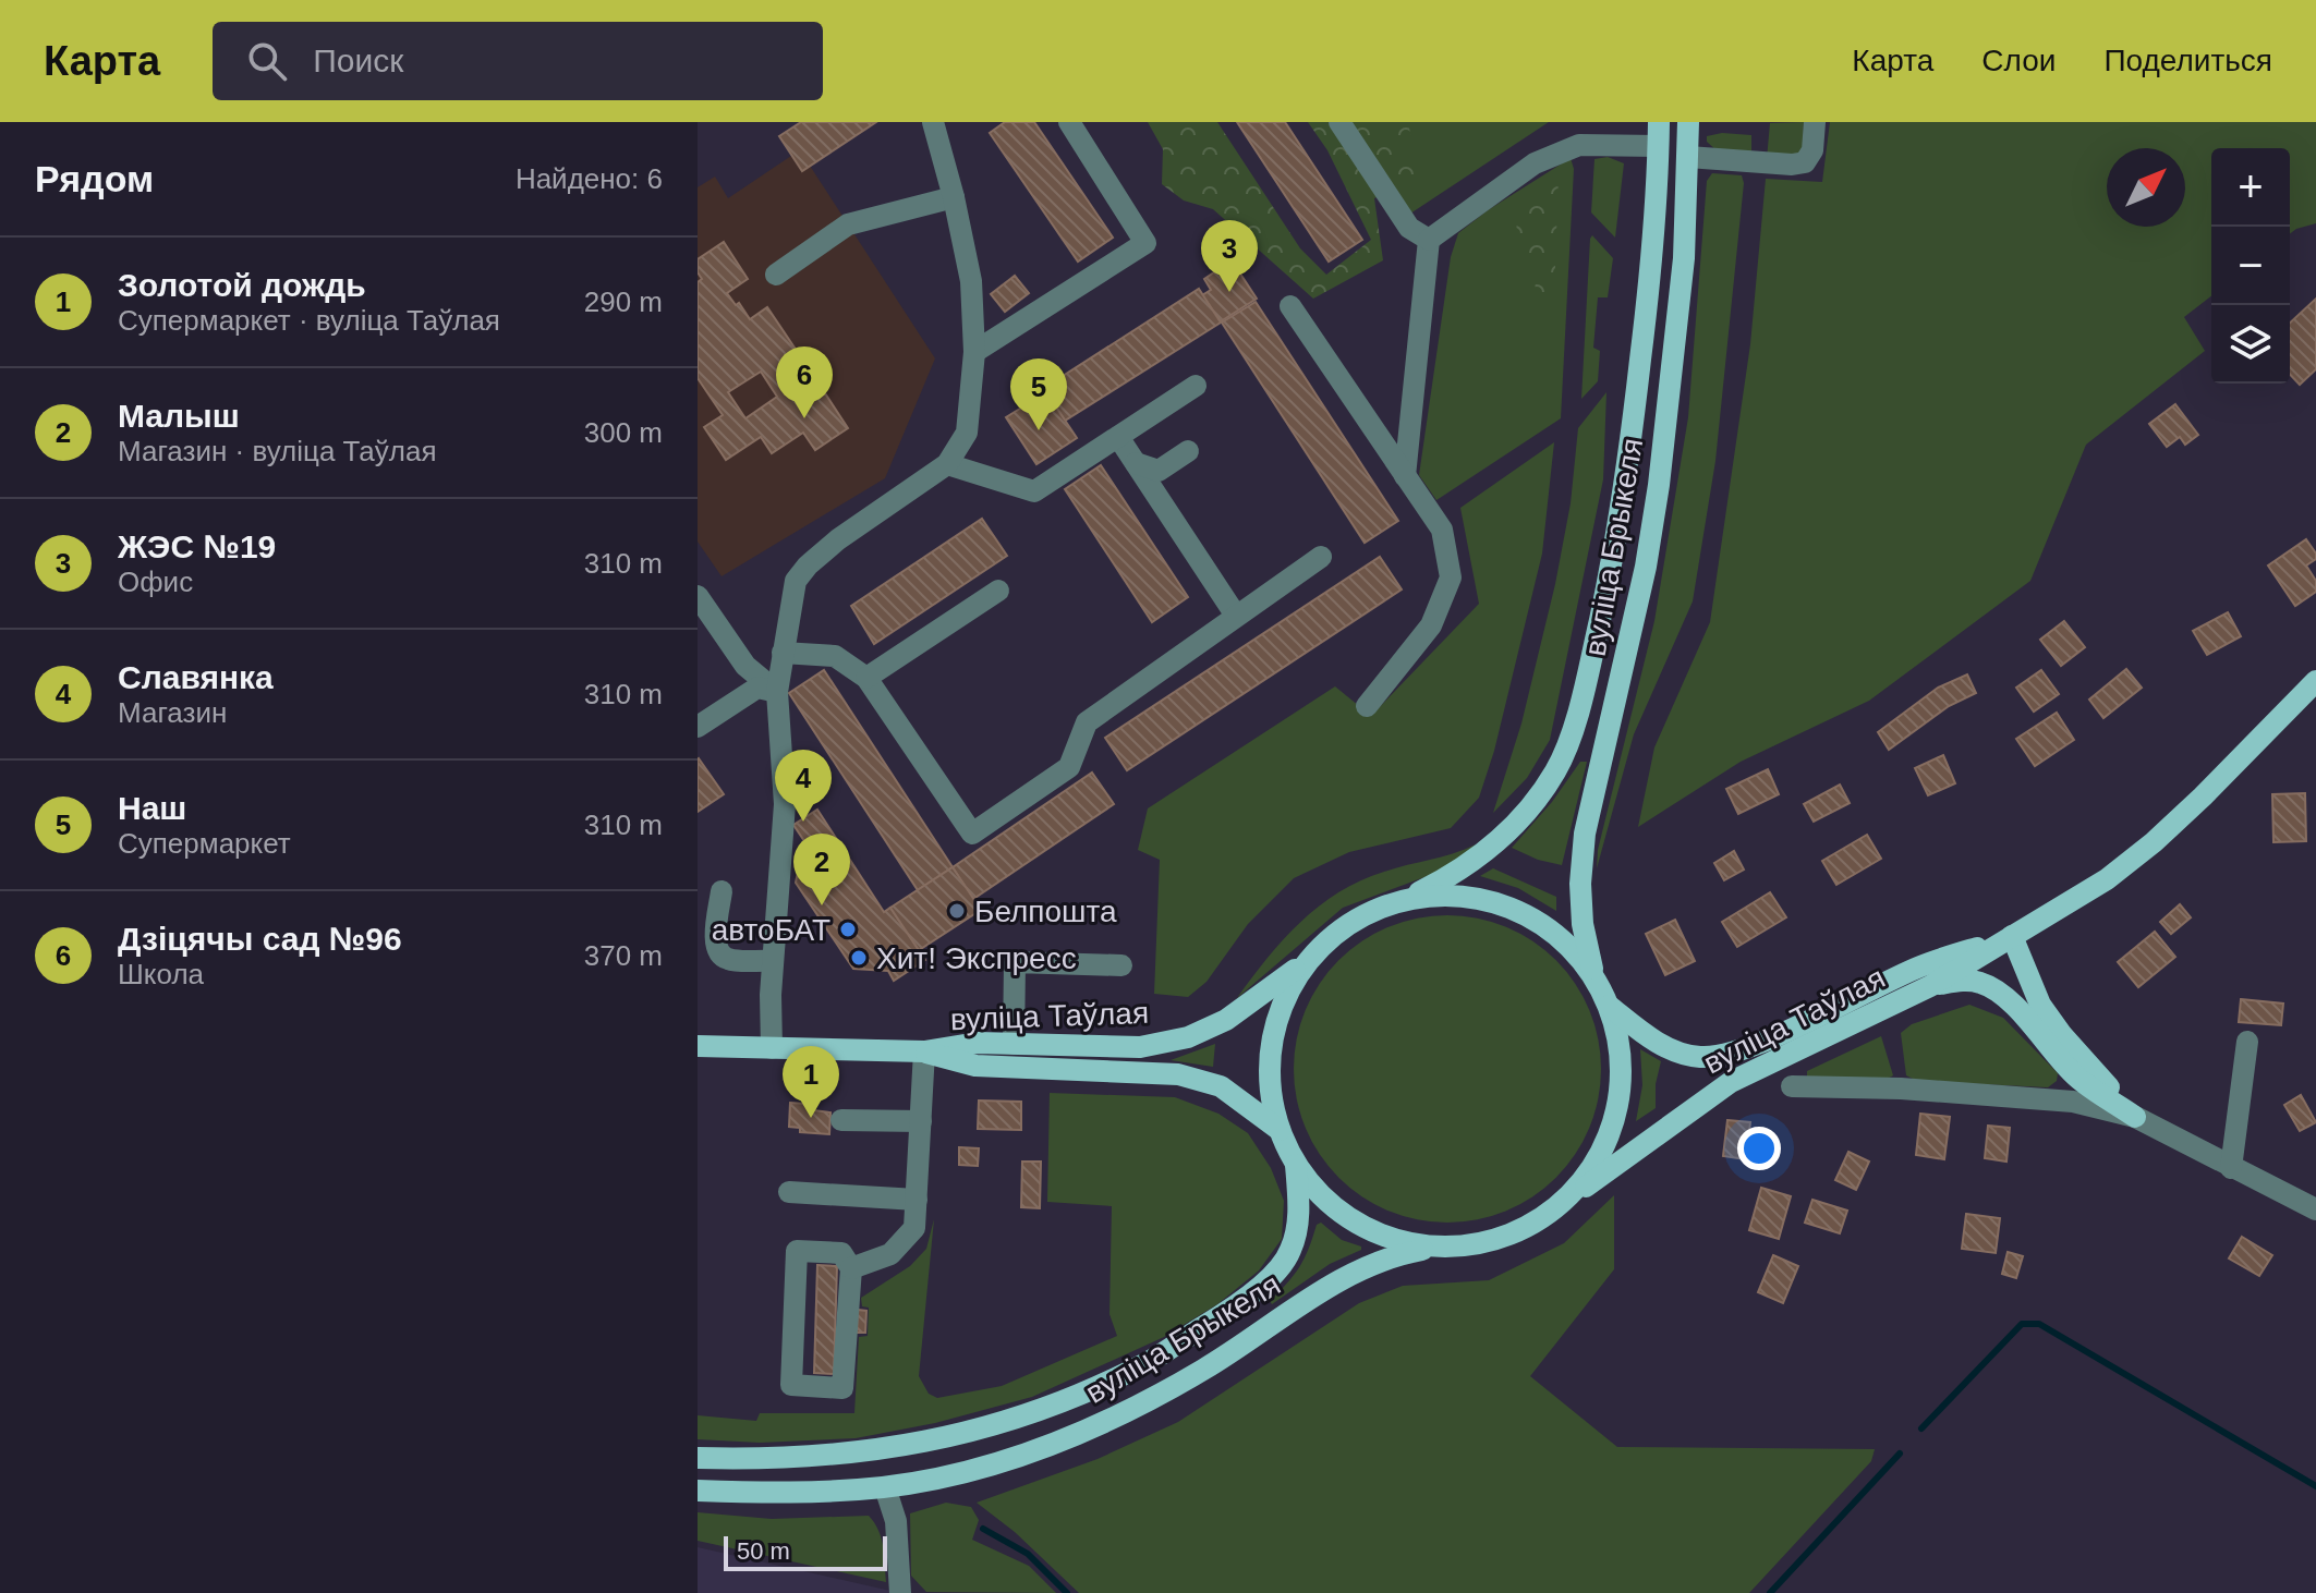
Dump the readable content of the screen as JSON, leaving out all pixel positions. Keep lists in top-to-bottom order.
{
  "streets": {
    "main road": ["вуліца Брыкеля", "вуліца Таўлая"]
  },
  "crossings": [
    ["вуліца Брыкеля", "вуліца Таўлая"]
  ],
  "places": ["Белпошта", "автоБАТ", "Хит! Экспресс"],
  "scale_bar": "50 m",
  "north": "top right",
  "page": {
    "header": "Карта",
    "search": "Поиск",
    "nav": ["Карта", "Слои", "Поделиться"],
    "heading": ["Рядом", "Найдено: 6"],
    "map_buttons": ["+", "−"],
    "pins": [
      "3",
      "6",
      "5",
      "4",
      "2",
      "1"
    ],
    "list": [
      {
        "mark": "1",
        "name": "Золотой дождь",
        "note": "Супермаркет · вуліца Таўлая",
        "value": "290 m"
      },
      {
        "mark": "2",
        "name": "Малыш",
        "note": "Магазин · вуліца Таўлая",
        "value": "300 m"
      },
      {
        "mark": "3",
        "name": "ЖЭС №19",
        "note": "Офис",
        "value": "310 m"
      },
      {
        "mark": "4",
        "name": "Славянка",
        "note": "Магазин",
        "value": "310 m"
      },
      {
        "mark": "5",
        "name": "Наш",
        "note": "Супермаркет",
        "value": "310 m"
      },
      {
        "mark": "6",
        "name": "Дзіцячы сад №96",
        "note": "Школа",
        "value": "370 m"
      }
    ],
    "scale": "50 m"
  }
}
